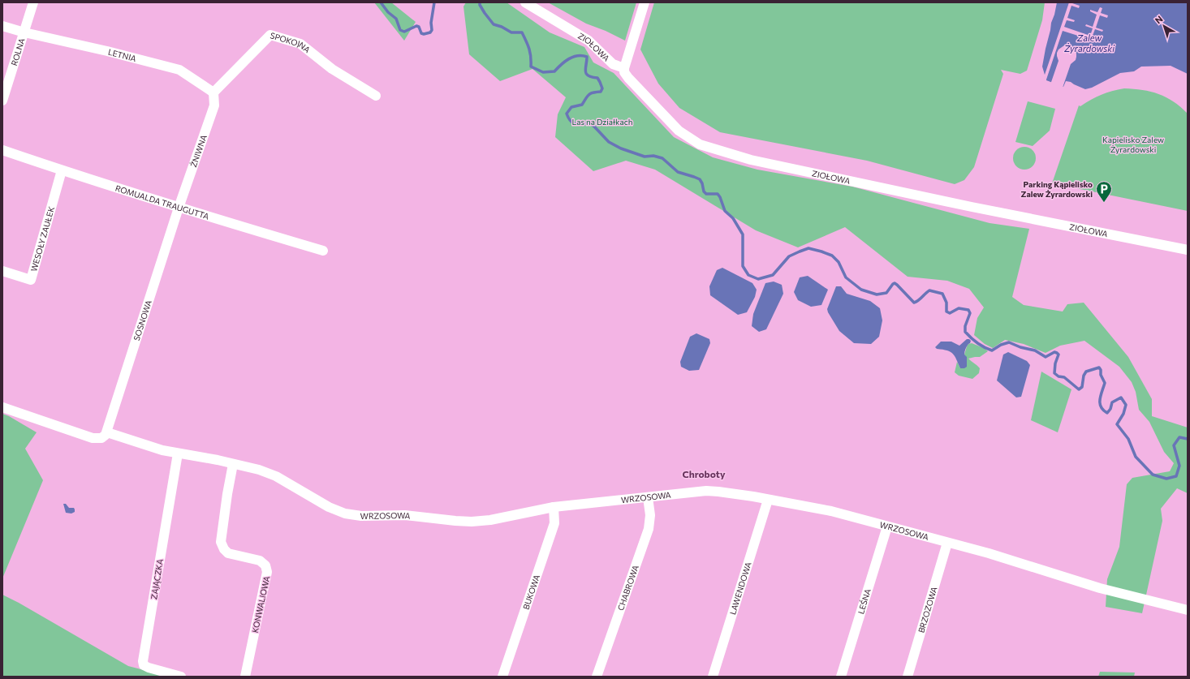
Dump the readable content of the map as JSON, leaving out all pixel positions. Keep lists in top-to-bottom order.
{
  "streets": {
    "street": [
      "SPOKOJNA",
      "ZIOŁOWA",
      "ROLNA",
      "LETNIA",
      "ŻNIWNA",
      "ROMUALDA TRAUGUTTA",
      "WESOŁY ZAUŁEK",
      "SOSNOWA",
      "WRZOSOWA",
      "ZAJĄCZKA",
      "CHABROWA",
      "LAWENDOWA",
      "BUKOWA",
      "LEŚNA",
      "KONWALIOWA",
      "BRZOZOWA"
    ]
  },
  "crossings": [
    ["SPOKOJNA", "LETNIA"],
    ["SPOKOJNA", "ŻNIWNA"],
    ["ROLNA", "LETNIA"],
    ["LETNIA", "ŻNIWNA"],
    ["ŻNIWNA", "ROMUALDA TRAUGUTTA"],
    ["ŻNIWNA", "SOSNOWA"],
    ["ROMUALDA TRAUGUTTA", "WESOŁY ZAUŁEK"],
    ["ROMUALDA TRAUGUTTA", "SOSNOWA"],
    ["SOSNOWA", "WRZOSOWA"],
    ["WRZOSOWA", "ZAJĄCZKA"],
    ["WRZOSOWA", "CHABROWA"],
    ["WRZOSOWA", "LAWENDOWA"],
    ["WRZOSOWA", "BUKOWA"],
    ["WRZOSOWA", "LEŚNA"],
    ["WRZOSOWA", "KONWALIOWA"],
    ["WRZOSOWA", "BRZOZOWA"]
  ],
  "districts": ["Chroboty"],
  "water": ["Zalew Żyrardowski"],
  "parks": ["Las na Działkach", "Kapielisko Zalew Żyrardowski"],
  "places": {
    "parking": ["Parking Kąpielisko Zalew Żyrardowski"]
  },
  "north": "top left"
}
